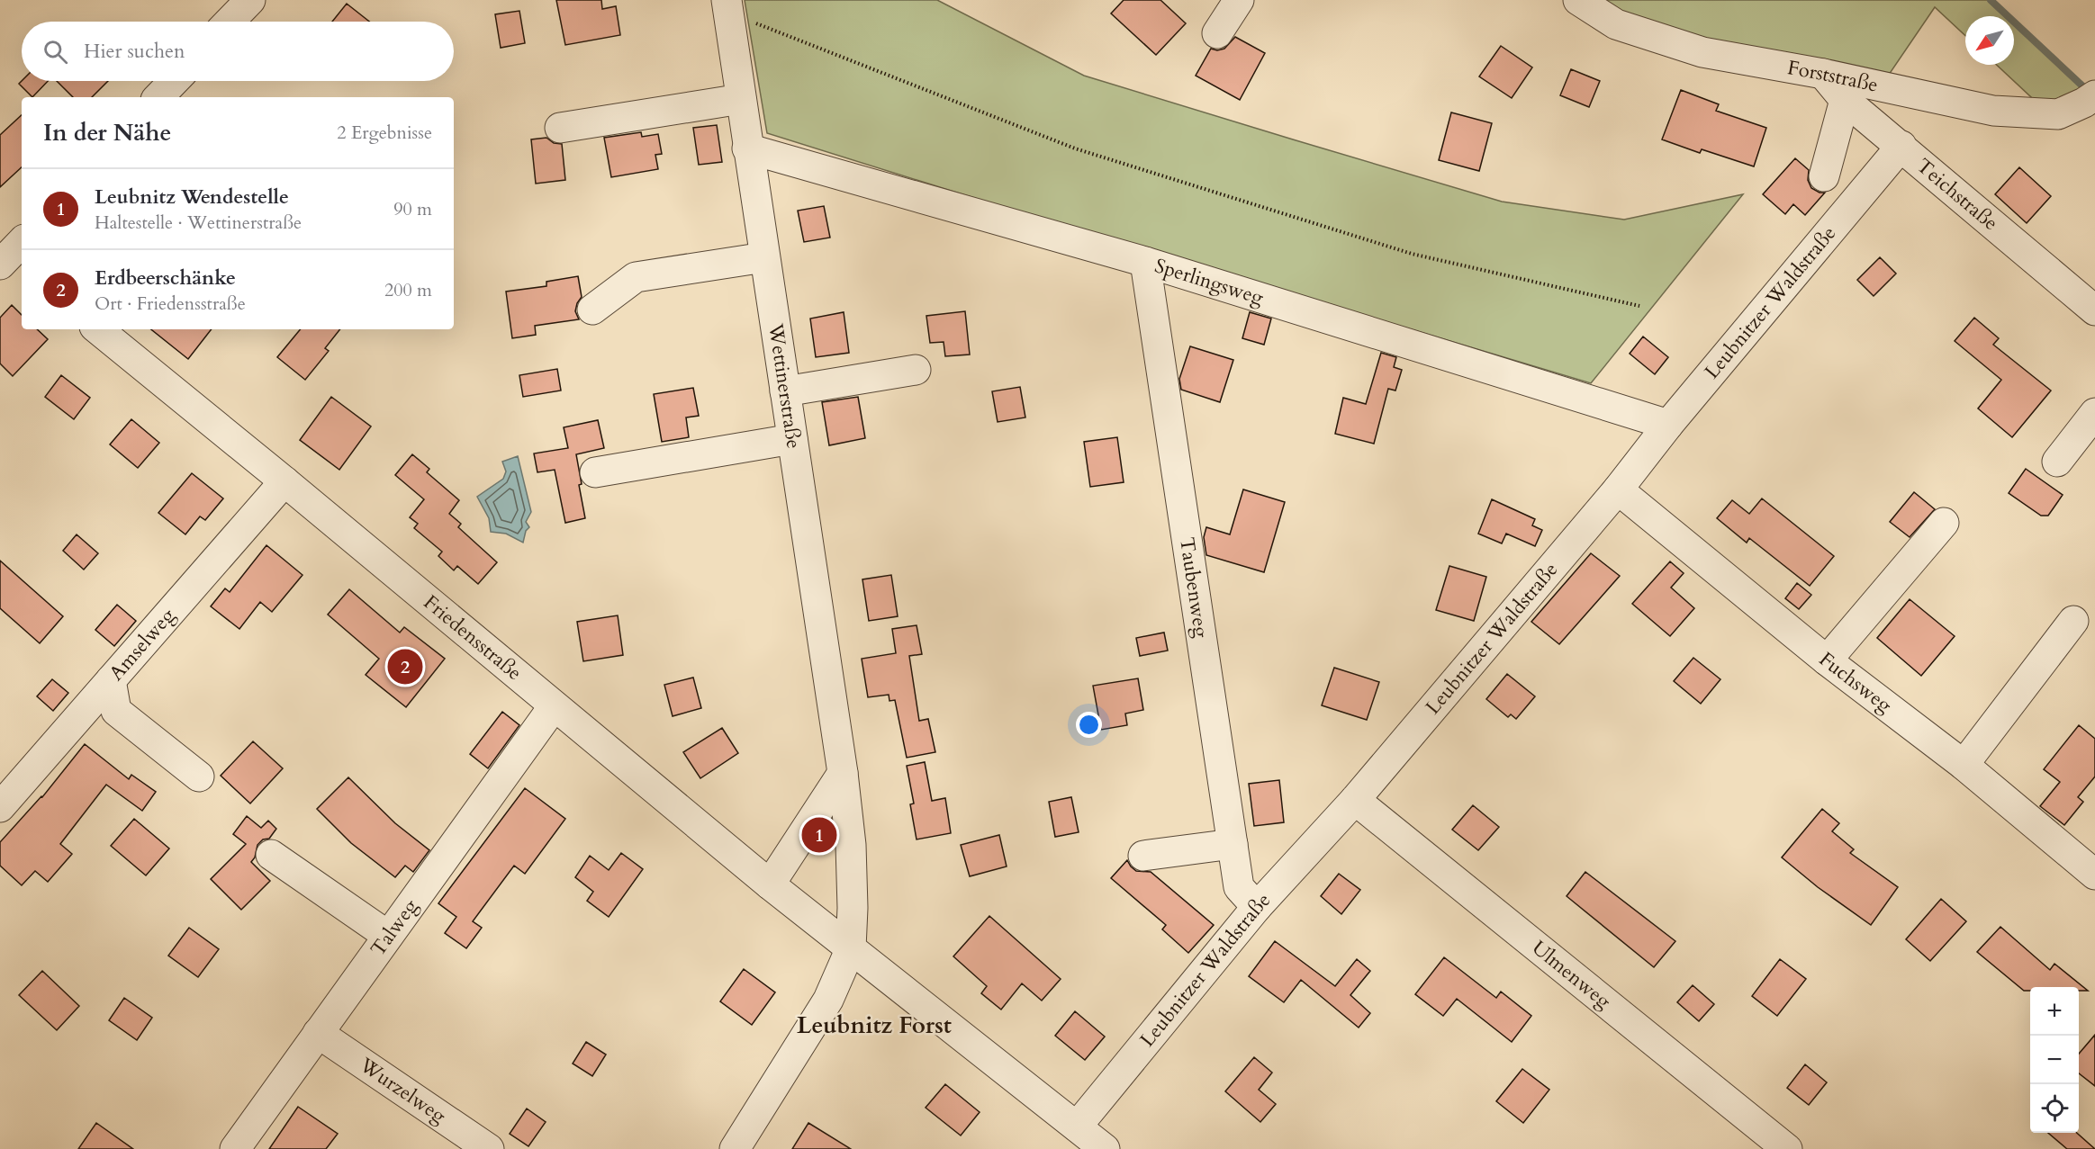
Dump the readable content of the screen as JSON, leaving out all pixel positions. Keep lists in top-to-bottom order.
{
  "streets": {
    "street": [
      "Forststraße",
      "Teichstraße",
      "Sperlingsweg",
      "Leubnitzer Waldstraße",
      "Wettinerstraße",
      "Taubenweg",
      "Friedensstraße",
      "Amselweg",
      "Fuchsweg",
      "Talweg",
      "Ulmenweg",
      "Wurzelweg"
    ]
  },
  "crossings": [
    ["Forststraße", "Teichstraße"],
    ["Teichstraße", "Leubnitzer Waldstraße"],
    ["Sperlingsweg", "Leubnitzer Waldstraße"],
    ["Sperlingsweg", "Wettinerstraße"],
    ["Sperlingsweg", "Taubenweg"],
    ["Leubnitzer Waldstraße", "Taubenweg"],
    ["Leubnitzer Waldstraße", "Friedensstraße"],
    ["Leubnitzer Waldstraße", "Fuchsweg"],
    ["Leubnitzer Waldstraße", "Ulmenweg"],
    ["Wettinerstraße", "Friedensstraße"],
    ["Friedensstraße", "Amselweg"],
    ["Friedensstraße", "Talweg"],
    ["Talweg", "Wurzelweg"]
  ],
  "districts": ["Leubnitz Forst"],
  "north": "bottom left",
  "page": {
    "search": "Hier suchen",
    "heading": ["In der Nähe", "2 Ergebnisse"],
    "list": [
      {
        "mark": "1",
        "name": "Leubnitz Wendestelle",
        "note": "Haltestelle · Wettinerstraße",
        "value": "90 m"
      },
      {
        "mark": "2",
        "name": "Erdbeerschänke",
        "note": "Ort · Friedensstraße",
        "value": "200 m"
      }
    ],
    "pins": ["2", "1"],
    "map_buttons": ["+", "−"]
  }
}
